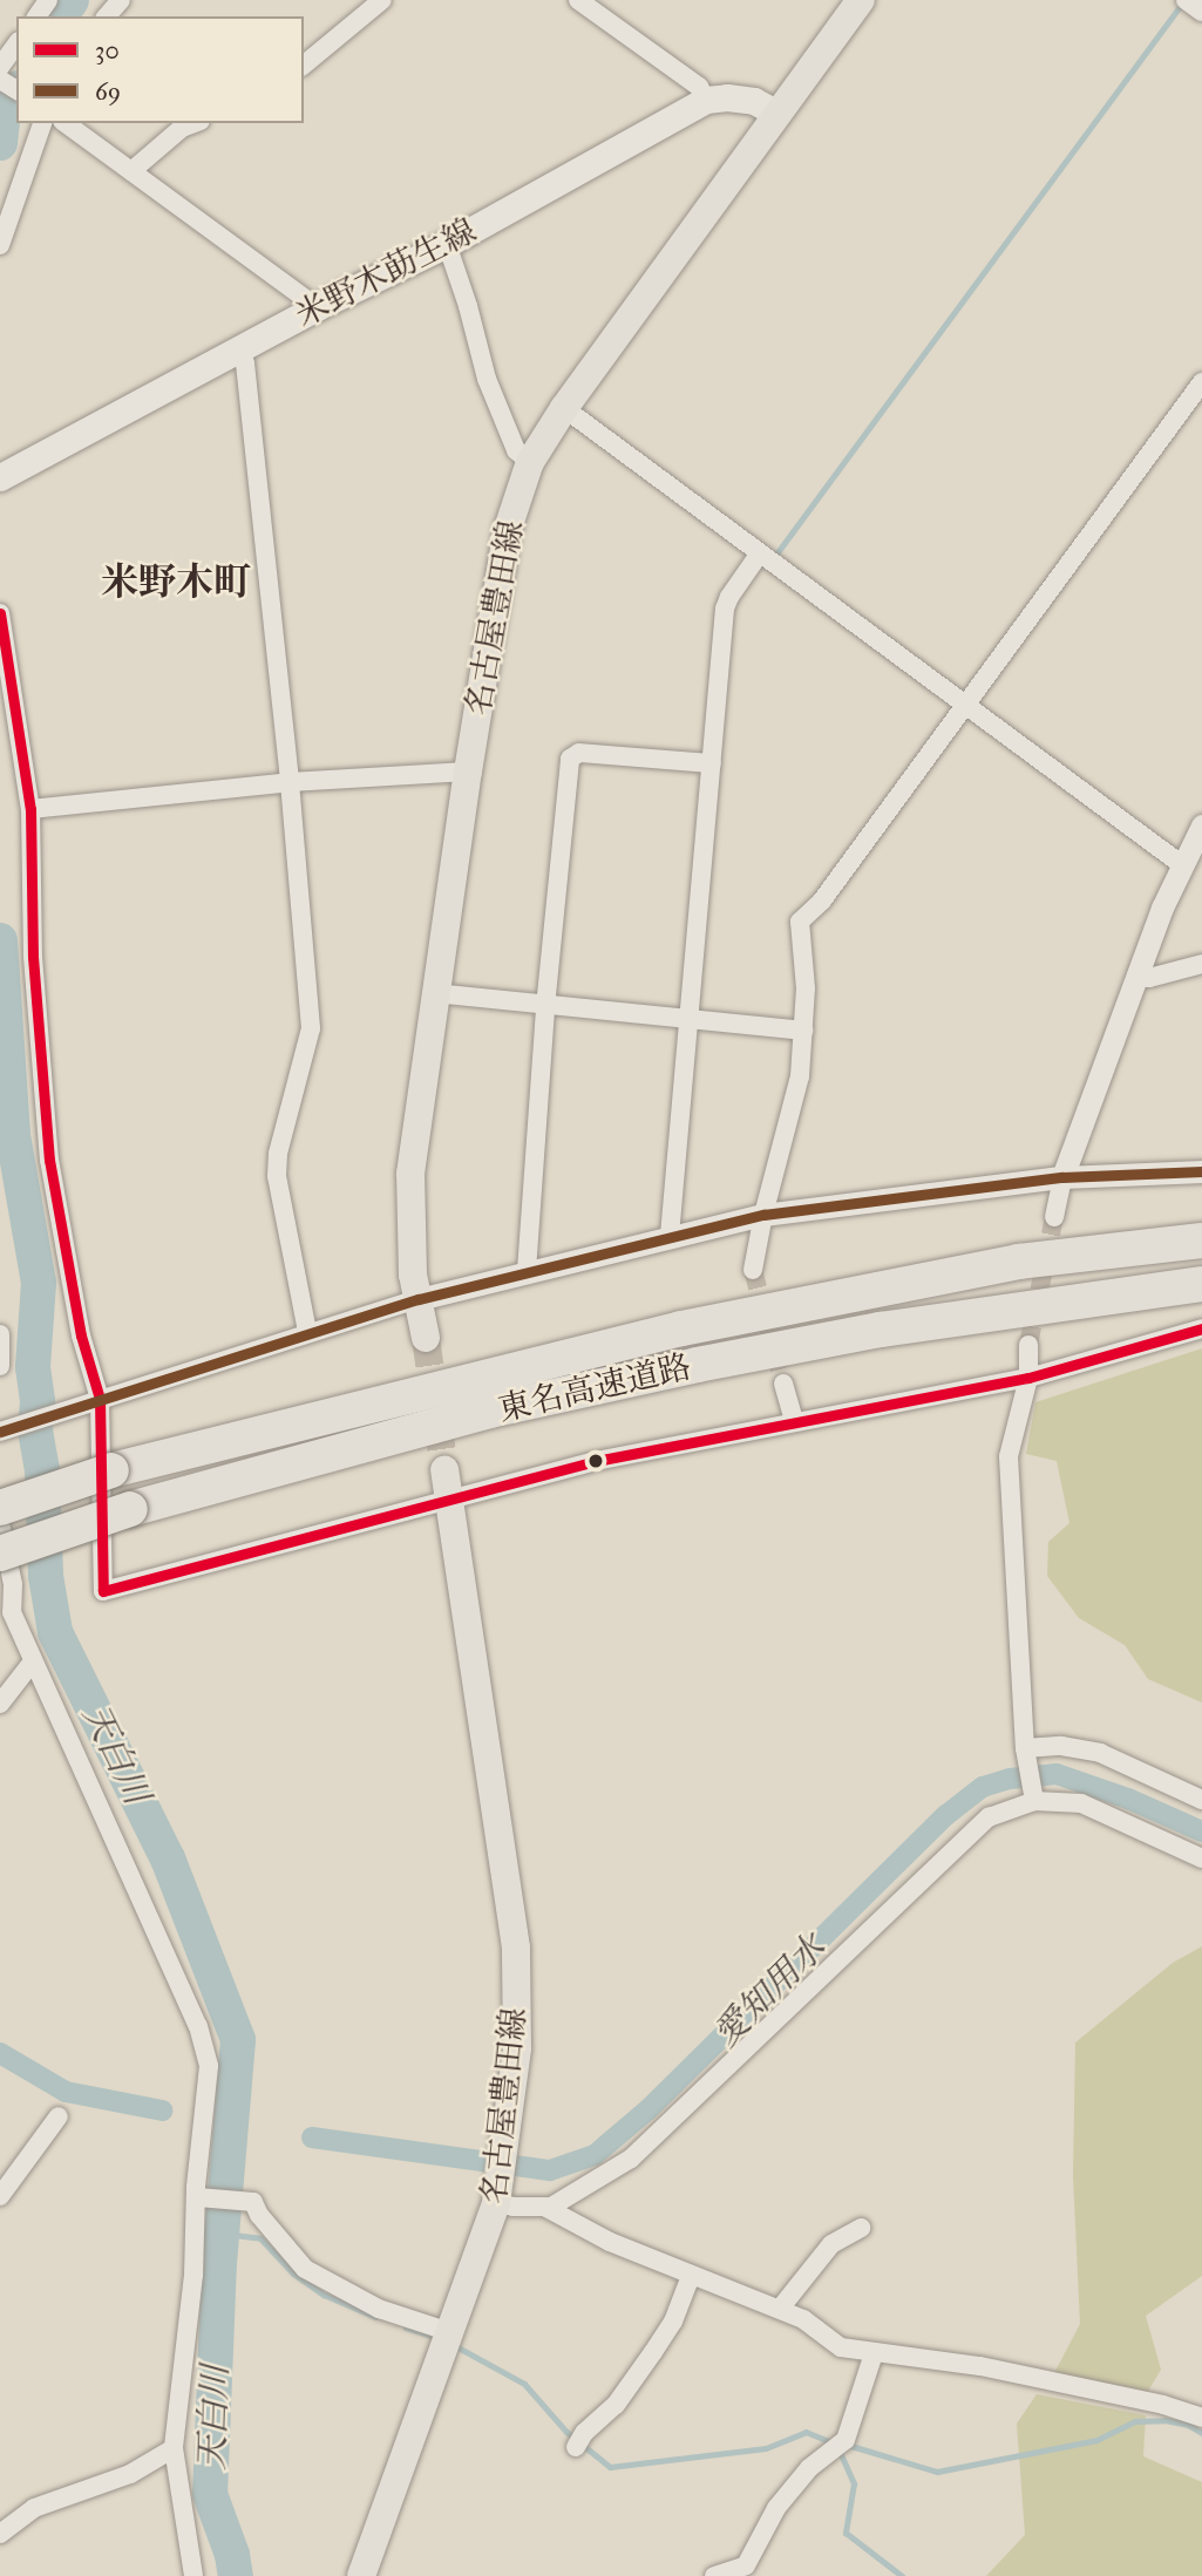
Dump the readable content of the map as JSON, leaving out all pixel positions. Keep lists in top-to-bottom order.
{
  "streets": {
    "highway": ["東名高速道路"],
    "main road": ["米野木莇生線", "名古屋豊田線"]
  },
  "crossings": [
    ["米野木莇生線", "名古屋豊田線"]
  ],
  "districts": ["米野木町"],
  "water": ["天白川", "愛知用水"],
  "lines": ["transit line 30", "transit line 69"],
  "legend": ["30", "69"]
}
